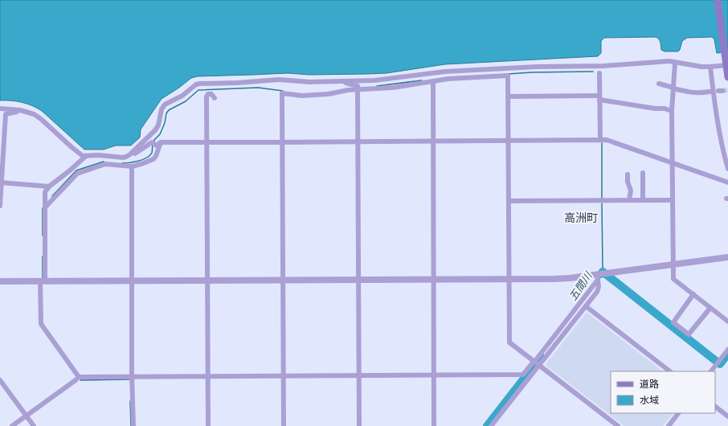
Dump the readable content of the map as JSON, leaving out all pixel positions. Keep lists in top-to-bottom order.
{
  "districts": ["高洲町"],
  "water": ["五間川"],
  "legend": ["道路", "水域"]
}
